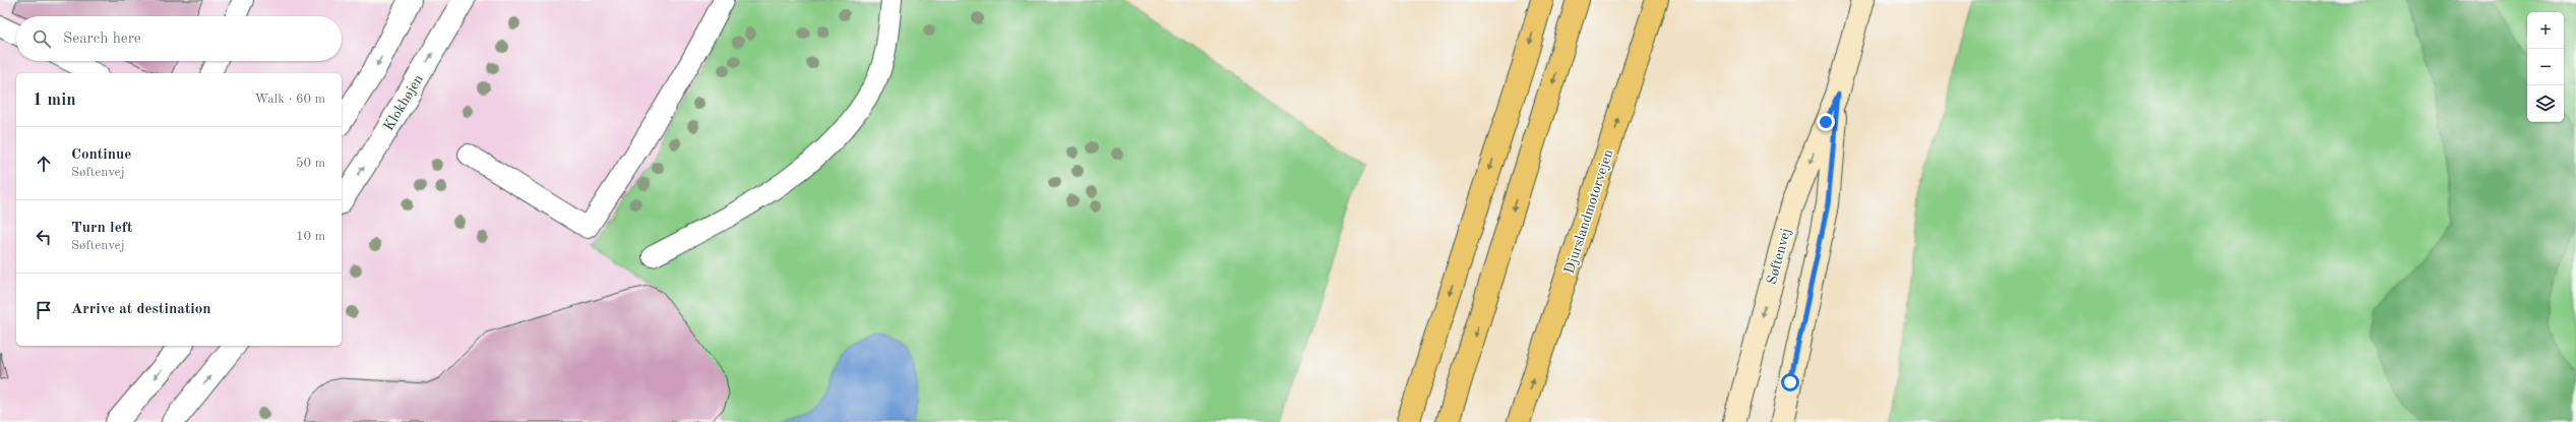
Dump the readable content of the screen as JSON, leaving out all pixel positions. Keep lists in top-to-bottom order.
{
  "streets": {
    "highway": ["Djurslandmotorvejen"],
    "main road": ["Søftenvej"],
    "street": ["Klokhøjen"]
  },
  "page": {
    "map_buttons": ["+", "−"],
    "search": "Search here",
    "heading": ["1 min", "Walk · 60 m"],
    "list": [
      ["Continue", "Søftenvej", "50 m"],
      ["Turn left", "Søftenvej", "10 m"],
      "Arrive at destination"
    ]
  }
}
